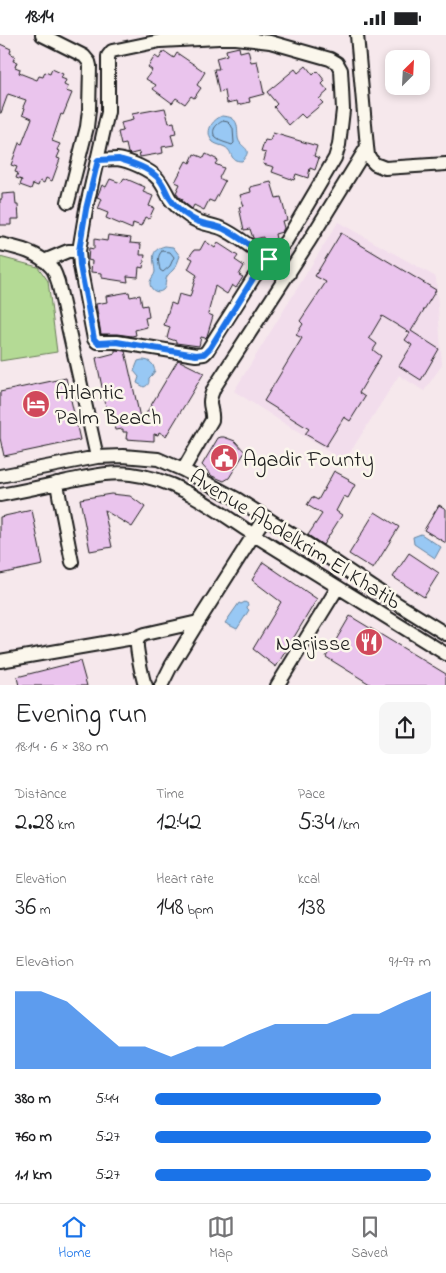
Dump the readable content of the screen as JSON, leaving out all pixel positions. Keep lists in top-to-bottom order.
{
  "streets": {
    "street": ["Avenue Abdelkrim El Khatib"]
  },
  "places": {
    "hotel": ["Atlantic Palm Beach"],
    "public building": ["Agadir Founty"],
    "restaurant": ["Narjisse"]
  },
  "north": "top right",
  "page": {
    "status": "18:14",
    "heading": ["Evening run", "18:14 · 6 × 380 m"],
    "stats": [
      ["Distance", "2.28 km"],
      ["Time", "12:42"],
      ["Pace", "5:34 /km"],
      ["Elevation", "36 m"],
      ["Heart rate", "148 bpm"],
      ["kcal", "138"]
    ],
    "chart": ["Elevation", "91–97 m"],
    "list": [
      {
        "name": "380 m",
        "note": "5:44"
      },
      {
        "name": "760 m",
        "note": "5:27"
      },
      {
        "name": "1.1 km",
        "note": "5:27"
      }
    ],
    "tabs": ["Home", "Map", "Saved"]
  }
}
